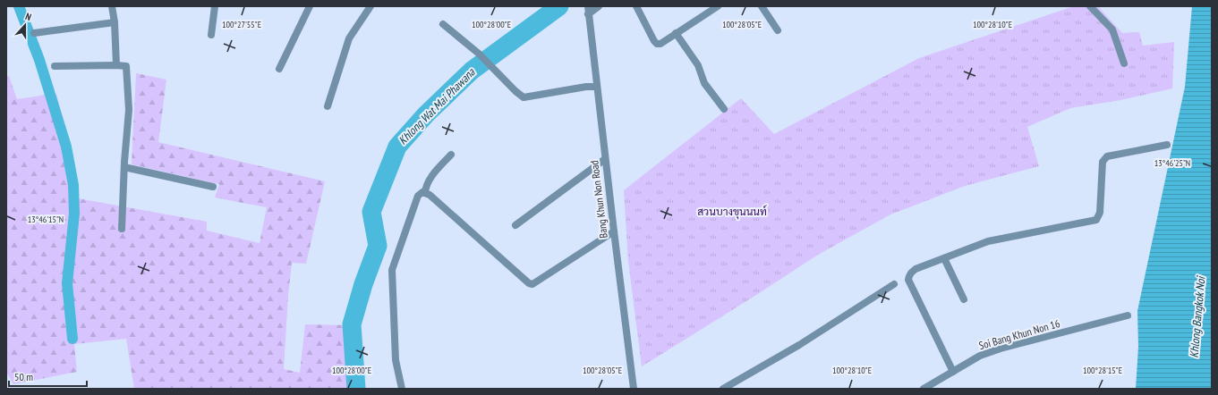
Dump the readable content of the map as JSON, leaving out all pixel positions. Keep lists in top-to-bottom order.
{
  "streets": {
    "street": ["Bang Khun Non Road", "Soi Bang Khun Non 16"]
  },
  "water": ["Khlong Wat Mai Phawana", "Khlong Bangkok Noi"],
  "parks": ["สวนบางขุนนนท์"],
  "scale_bar": "50 m",
  "north": "top",
  "coordinates": [
    "100°27'55\"E",
    "100°28'05\"E",
    "100°28'00\"E",
    "100°28'10\"E",
    "13°46'25\"N",
    "13°46'15\"N",
    "100°28'15\"E"
  ]
}
